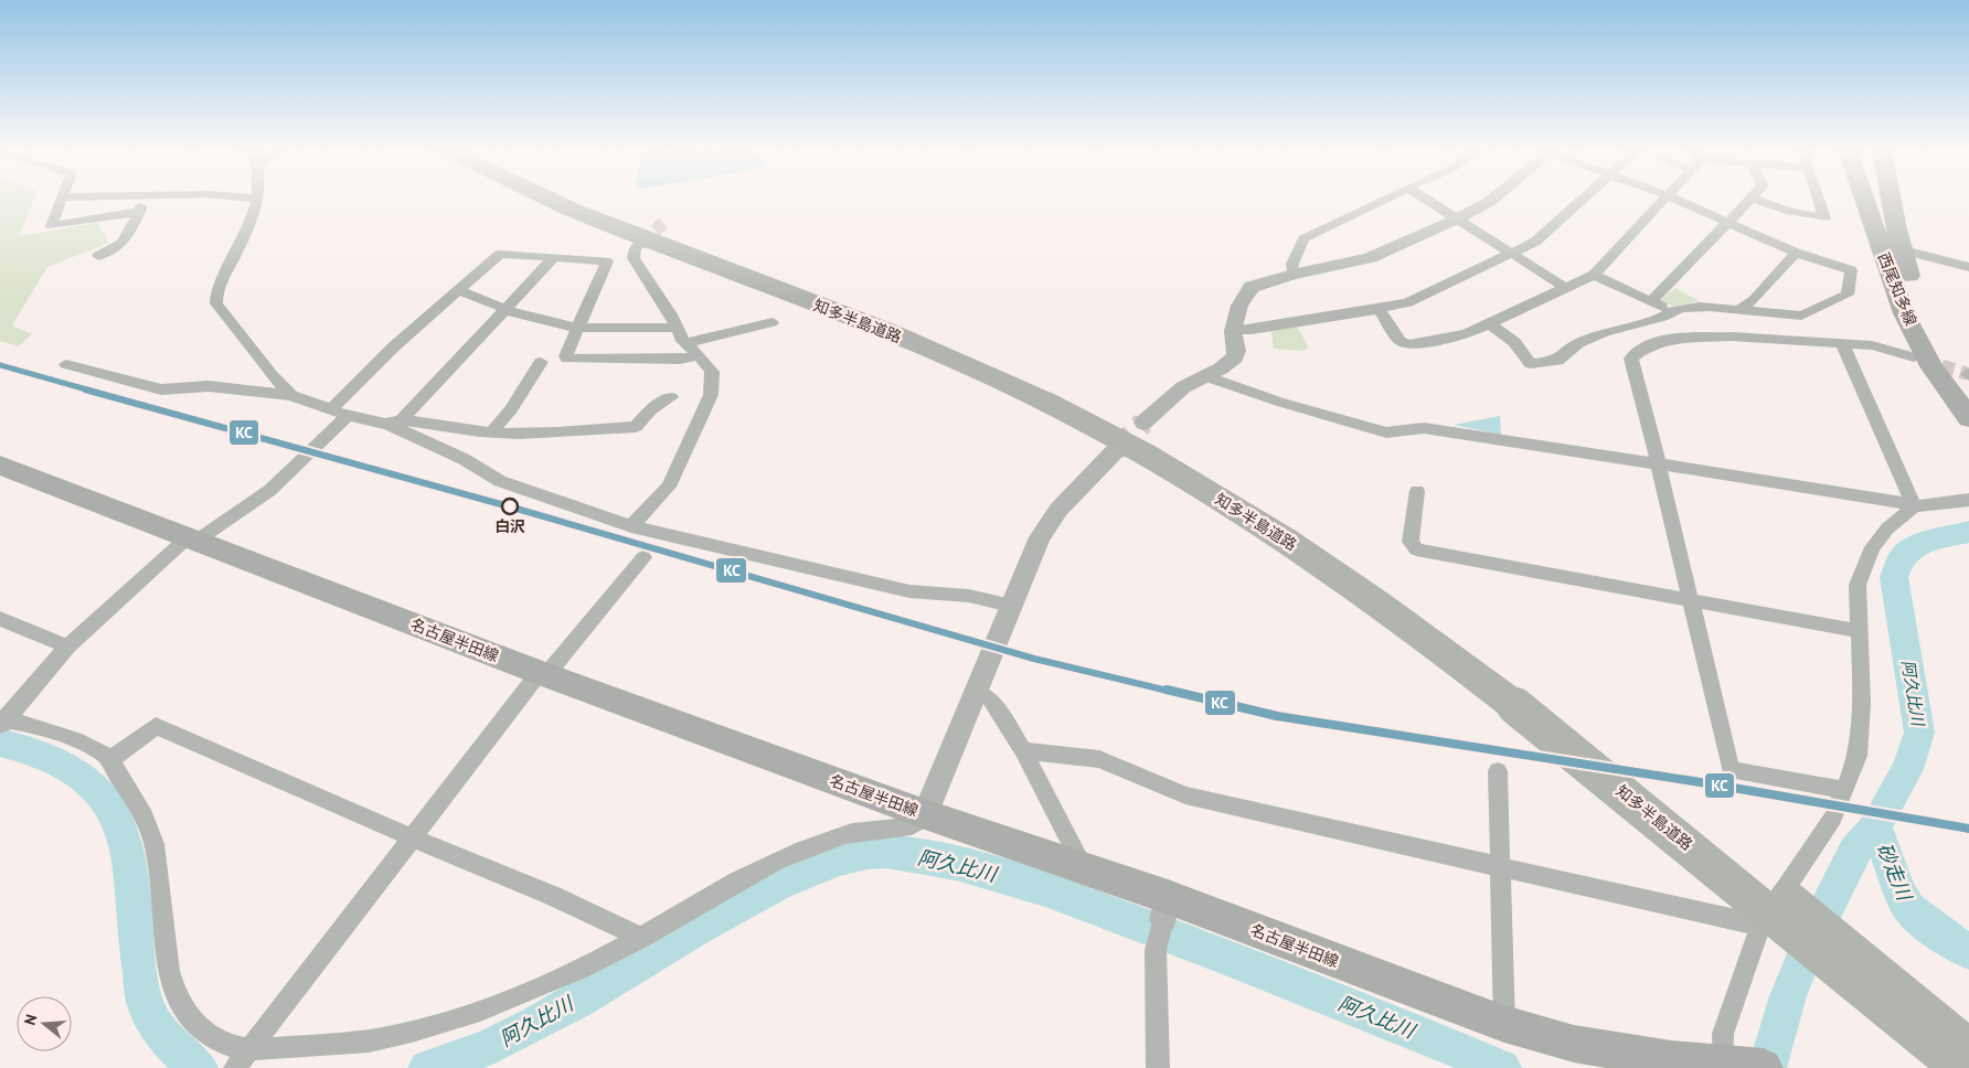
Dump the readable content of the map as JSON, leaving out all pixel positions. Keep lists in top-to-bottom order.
{
  "streets": {
    "highway": ["知多半島道路"],
    "main road": ["西尾知多線", "名古屋半田線"]
  },
  "water": ["阿久比川", "砂走川"],
  "places": ["白沢"],
  "lines": ["transit line KC"],
  "north": "left"
}
